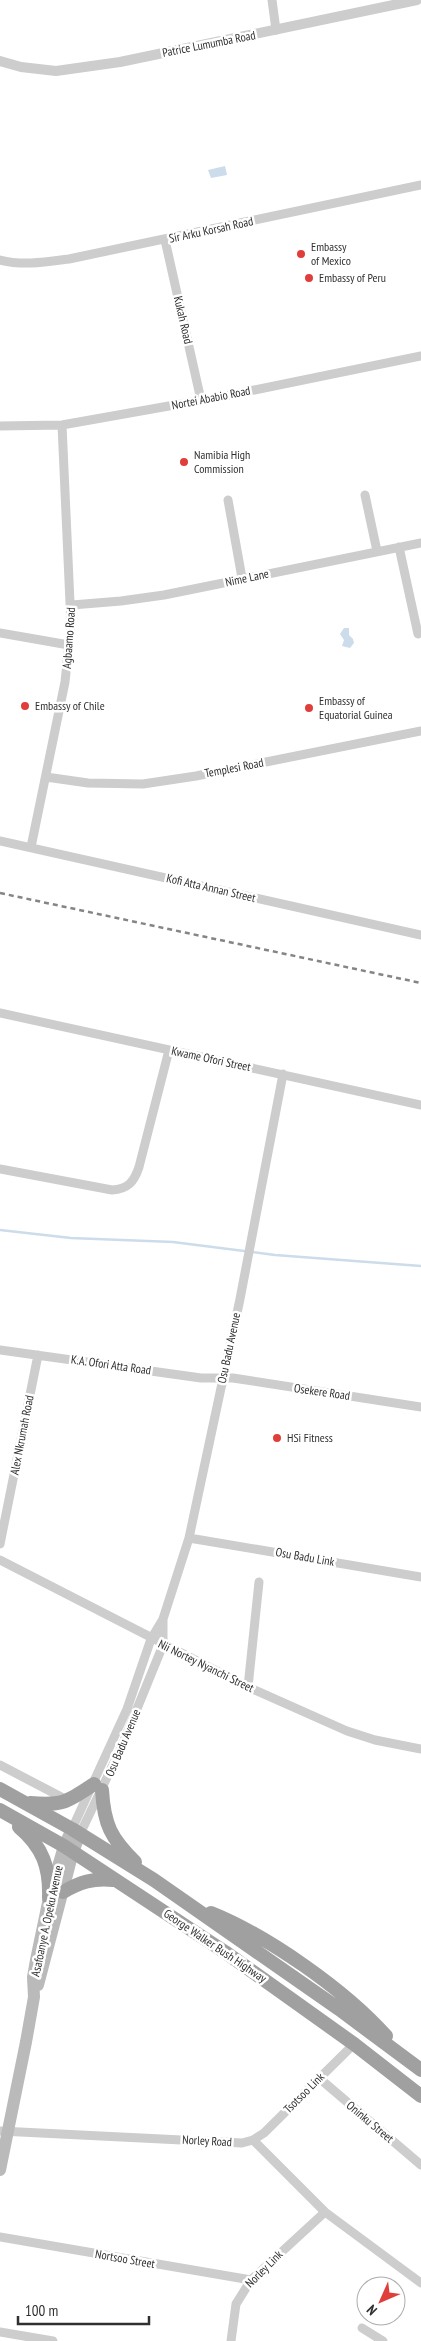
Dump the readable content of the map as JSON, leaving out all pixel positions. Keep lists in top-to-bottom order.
{
  "streets": {
    "highway": ["George Walker Bush Highway"],
    "main road": ["Asafoanye A. Opeku Avenue"],
    "street": [
      "Patrice Lumumba Road",
      "Sir Arku Korsah Road",
      "Kukah Road",
      "Nortei Ababio Road",
      "Nime Lane",
      "Agbaamo Road",
      "Templesi Road",
      "Kofi Atta Annan Street",
      "Kwame Ofori Street",
      "Osu Badu Avenue",
      "K.A. Ofori Atta Road",
      "Osekere Road",
      "Alex Nkrumah Road",
      "Osu Badu Link",
      "Nii Nortey Nyanchi Street",
      "Tsotsoo Link",
      "Oninku Street",
      "Norley Road",
      "Nortsoo Street",
      "Norley Link"
    ]
  },
  "crossings": [
    ["Sir Arku Korsah Road", "Kukah Road"],
    ["Kukah Road", "Nortei Ababio Road"],
    ["Nortei Ababio Road", "Agbaamo Road"],
    ["Nime Lane", "Agbaamo Road"],
    ["Agbaamo Road", "Templesi Road"],
    ["Agbaamo Road", "Kofi Atta Annan Street"],
    ["Kwame Ofori Street", "Osu Badu Avenue"],
    ["Osu Badu Avenue", "K.A. Ofori Atta Road"],
    ["Osu Badu Avenue", "Osekere Road"],
    ["Osu Badu Avenue", "Osu Badu Link"],
    ["Osu Badu Avenue", "Nii Nortey Nyanchi Street"],
    ["Osu Badu Avenue", "George Walker Bush Highway"],
    ["K.A. Ofori Atta Road", "Osekere Road"],
    ["K.A. Ofori Atta Road", "Alex Nkrumah Road"],
    ["Asafoanye A. Opeku Avenue", "George Walker Bush Highway"],
    ["Asafoanye A. Opeku Avenue", "Norley Road"],
    ["George Walker Bush Highway", "Tsotsoo Link"],
    ["Tsotsoo Link", "Oninku Street"],
    ["Tsotsoo Link", "Norley Road"],
    ["Nortsoo Street", "Norley Link"]
  ],
  "places": [
    "Embassy of Mexico",
    "Embassy of Peru",
    "Namibia High Commission",
    "Embassy of Chile",
    "Embassy of Equatorial Guinea",
    "HSi Fitness"
  ],
  "scale_bar": "100 m",
  "north": "bottom left"
}
